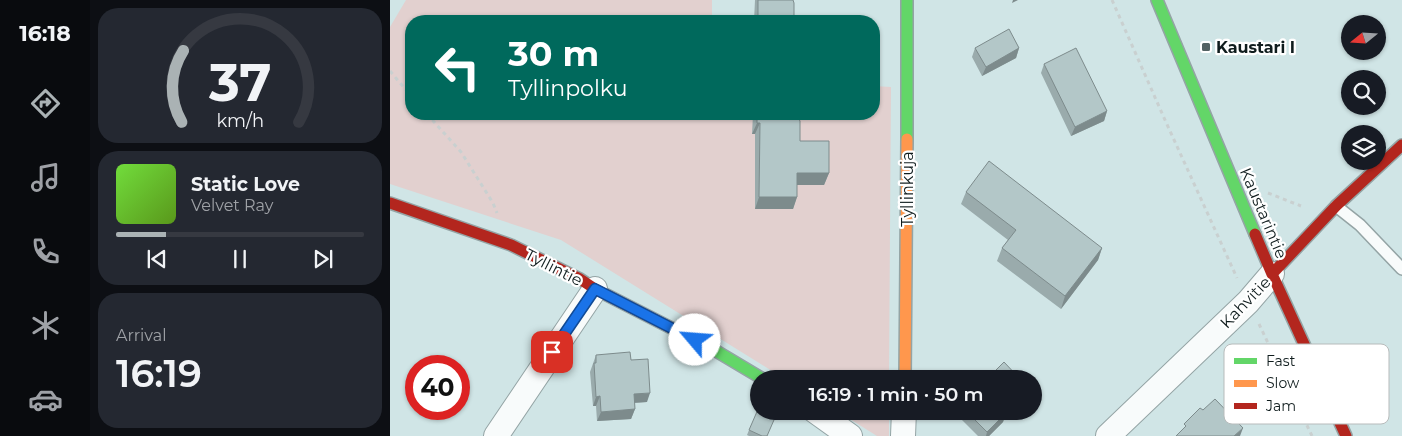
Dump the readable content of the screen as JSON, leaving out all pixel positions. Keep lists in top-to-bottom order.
{
  "streets": {
    "street": [
      "Tyllinkuja",
      "Kaustarintie",
      "Tyllintie",
      "Kahvitie"
    ]
  },
  "crossings": [
    ["Kaustarintie", "Kahvitie"]
  ],
  "places": {
    "transit": ["Kaustari I"]
  },
  "legend": ["Fast", "Slow", "Jam"],
  "north": "left",
  "page": {
    "tabs": "16:18",
    "turn": ["30 m", "Tyllinpolku"],
    "song": ["Static Love", "Velvet Ray"],
    "tile": ["Arrival", "16:19"],
    "limit": "40",
    "trip": "16:19 · 1 min · 50 m",
    "gauge": ["37", "km/h"]
  }
}
